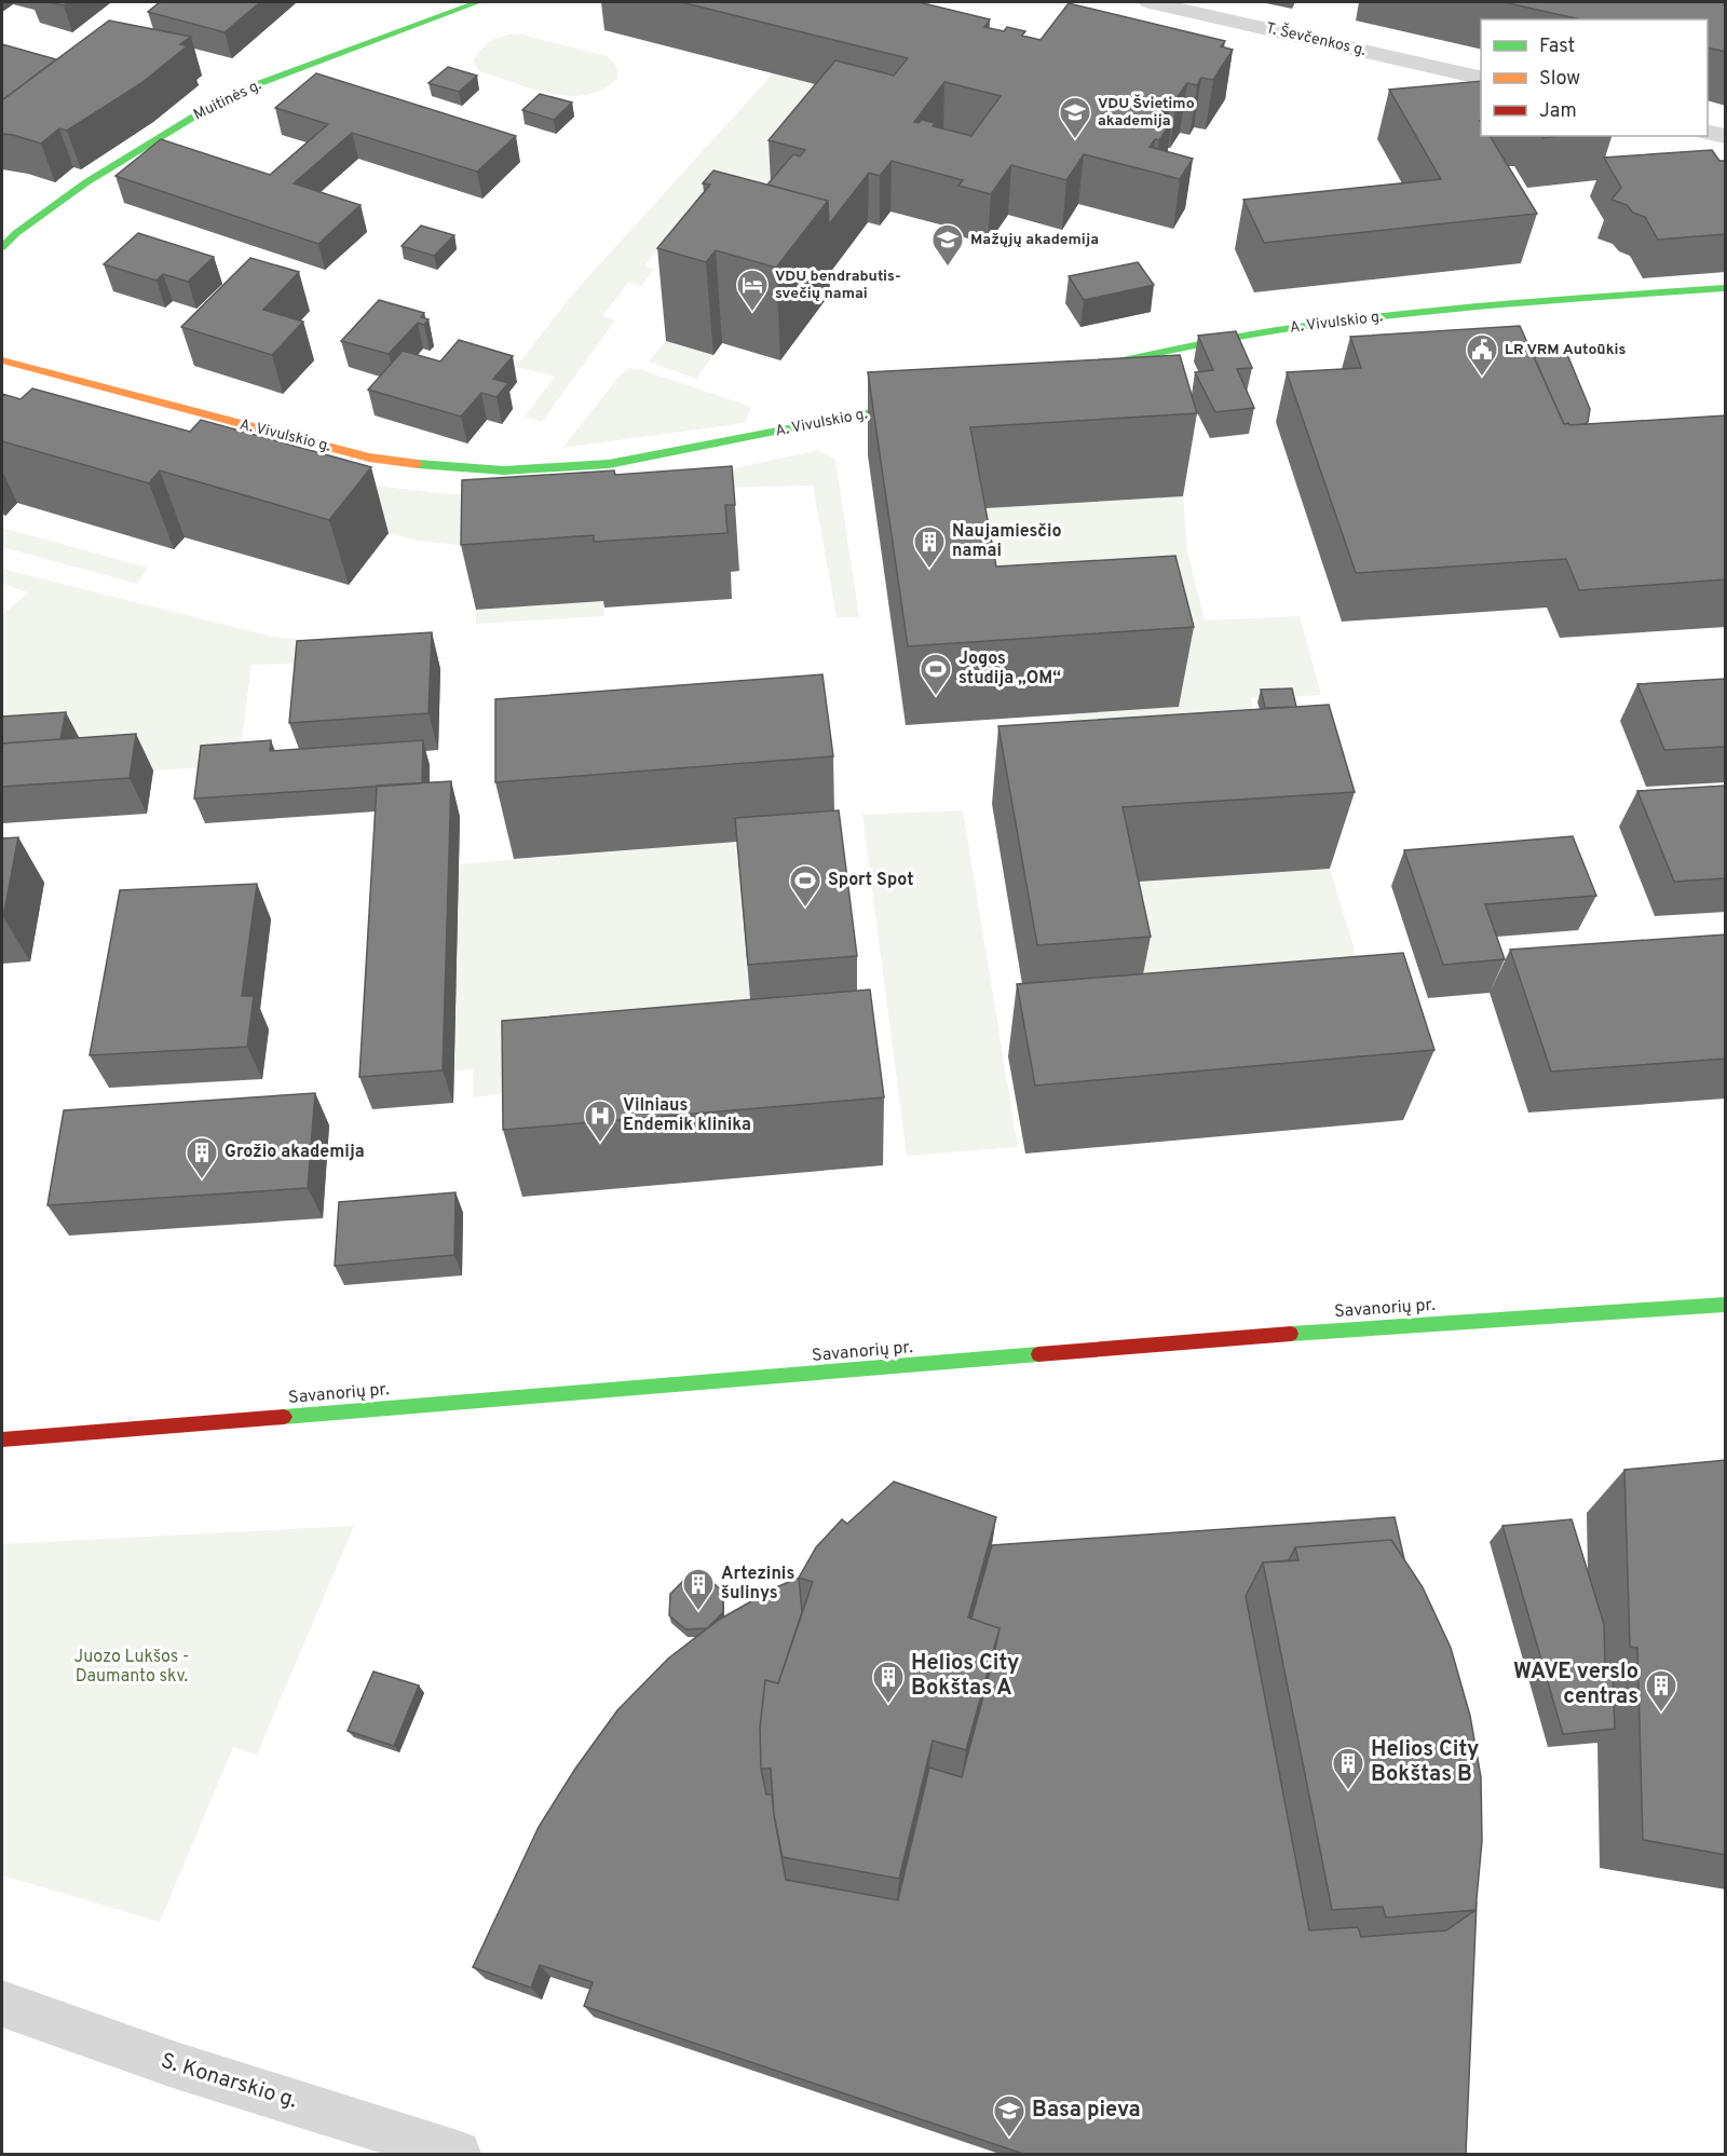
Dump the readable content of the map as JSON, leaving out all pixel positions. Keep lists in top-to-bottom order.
{
  "streets": {
    "street": [
      "T. Ševčenkos g.",
      "Muitinės g.",
      "A. Vivulskio g.",
      "Savanorių pr.",
      "S. Konarskio g."
    ]
  },
  "parks": ["Juozo Lukšos - Daumanto skv."],
  "places": {
    "school or university": ["VDU Švietimo akademija", "Mažųjų akademija", "Basa pieva"],
    "hotel": ["VDU bendrabutis- svečių namai"],
    "public building": ["LR VRM Autoūkis"],
    "building": [
      "Naujamiesčio namai",
      "Grožio akademija",
      "Artezinis šulinys",
      "Helios City Bokštas A",
      "WAVE verslo centras",
      "Helios City Bokštas B"
    ],
    "sports": ["Jogos studija „OM“", "Sport Spot"],
    "hospital": ["Vilniaus Endemik klinika"]
  },
  "legend": ["Fast", "Slow", "Jam"]
}
